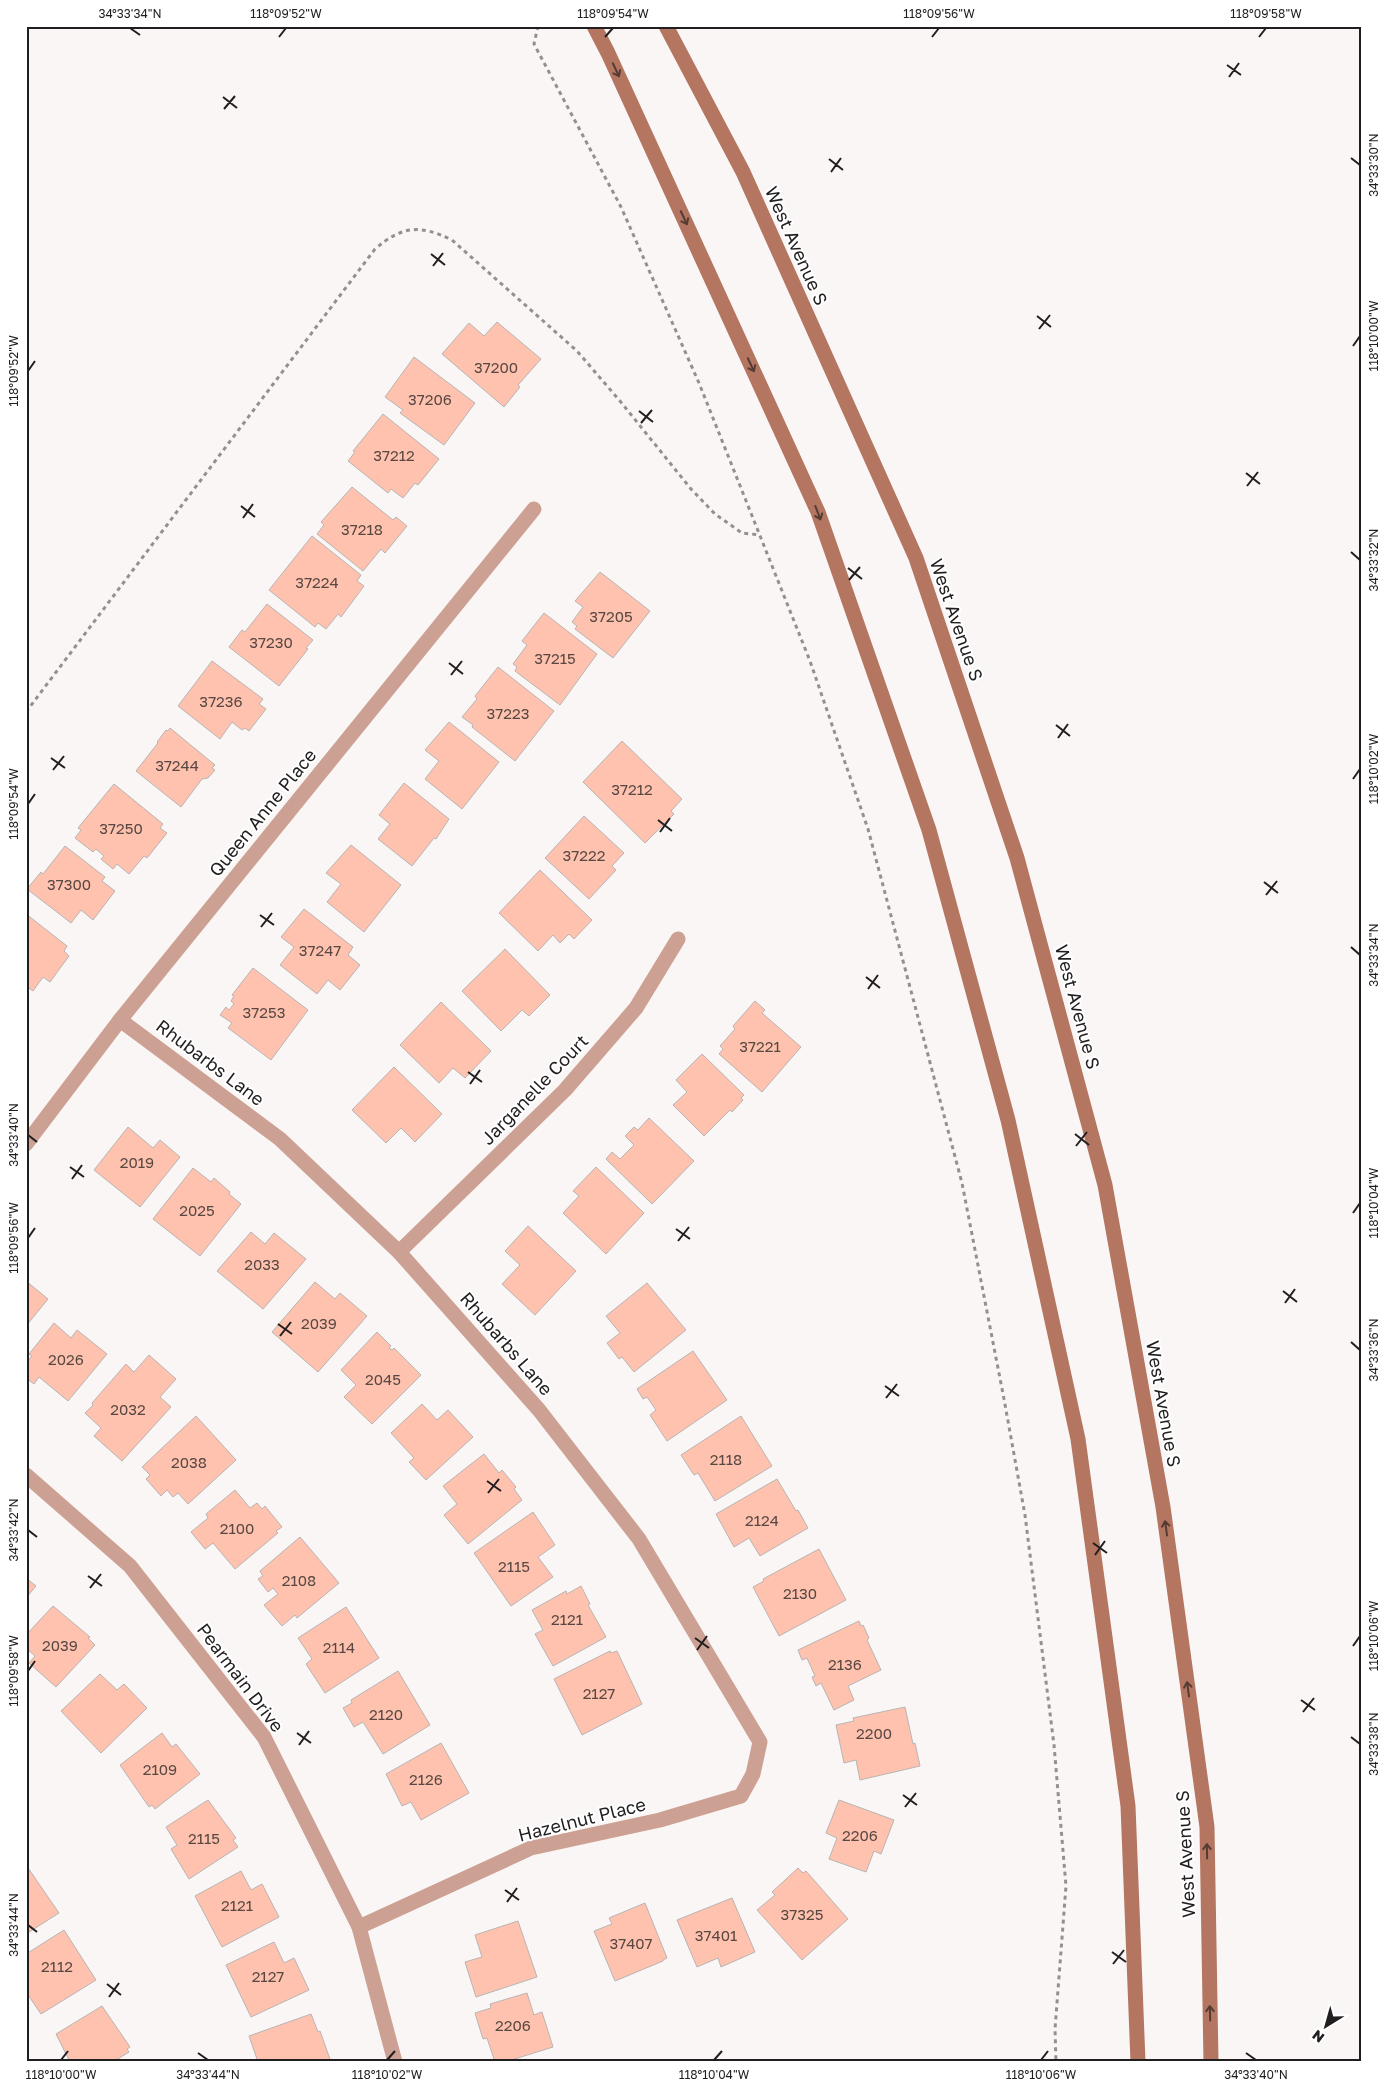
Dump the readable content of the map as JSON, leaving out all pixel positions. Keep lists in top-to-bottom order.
{
  "streets": {
    "street": [
      "West Avenue S",
      "Queen Anne Place",
      "Rhubarbs Lane",
      "Jarganelle Court",
      "Pearmain Drive",
      "Hazelnut Place"
    ]
  },
  "crossings": [
    ["Queen Anne Place", "Rhubarbs Lane"],
    ["Rhubarbs Lane", "Jarganelle Court"],
    ["Rhubarbs Lane", "Hazelnut Place"],
    ["Pearmain Drive", "Hazelnut Place"]
  ],
  "house_numbers": [
    "37200",
    "37206",
    "37212",
    "37218",
    "37224",
    "37205",
    "37230",
    "37215",
    "37236",
    "37223",
    "37244",
    "37212",
    "37250",
    "37222",
    "37300",
    "37247",
    "37253",
    "37221",
    "2019",
    "2025",
    "2033",
    "2039",
    "2026",
    "2045",
    "2032",
    "2118",
    "2038",
    "2124",
    "2100",
    "2115",
    "2108",
    "2130",
    "2121",
    "2039",
    "2114",
    "2136",
    "2127",
    "2120",
    "2200",
    "2109",
    "2126",
    "2206",
    "2115",
    "2121",
    "37325",
    "37401",
    "37407",
    "2112",
    "2127",
    "2206"
  ],
  "north": "bottom left",
  "coordinates": [
    "34°33'34\"N",
    "118°09'52\"W",
    "118°09'54\"W",
    "118°09'56\"W",
    "118°09'58\"W",
    "34°33'30\"N",
    "118°10'00\"W",
    "34°33'32\"N",
    "118°10'02\"W",
    "34°33'40\"N",
    "118°10'04\"W",
    "34°33'36\"N",
    "34°33'42\"N",
    "118°10'06\"W",
    "34°33'38\"N",
    "34°33'44\"N"
  ]
}
